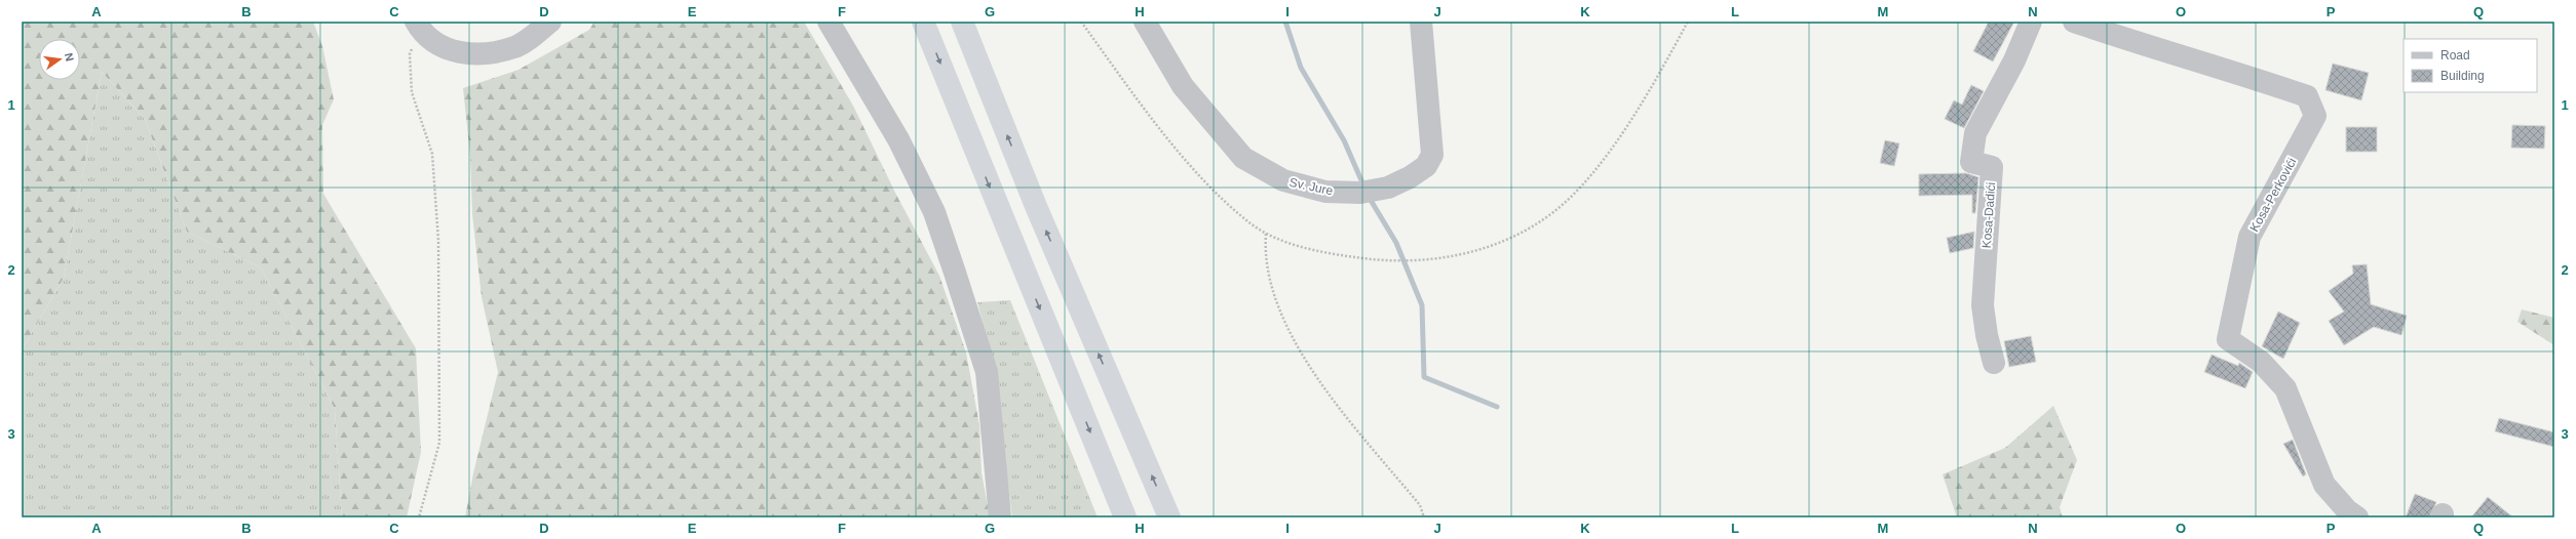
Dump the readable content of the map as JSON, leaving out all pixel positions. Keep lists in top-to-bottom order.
{
  "streets": {
    "street": ["Sv. Jure", "Kosa-Perkovići", "Kosa-Dadići"]
  },
  "legend": ["Road", "Building"],
  "north": "right",
  "grid": {
    "columns": [
      "A",
      "B",
      "C",
      "D",
      "E",
      "F",
      "G",
      "H",
      "I",
      "J",
      "K",
      "L",
      "M",
      "N",
      "O",
      "P",
      "Q"
    ],
    "rows": ["1", "2", "3"]
  }
}
